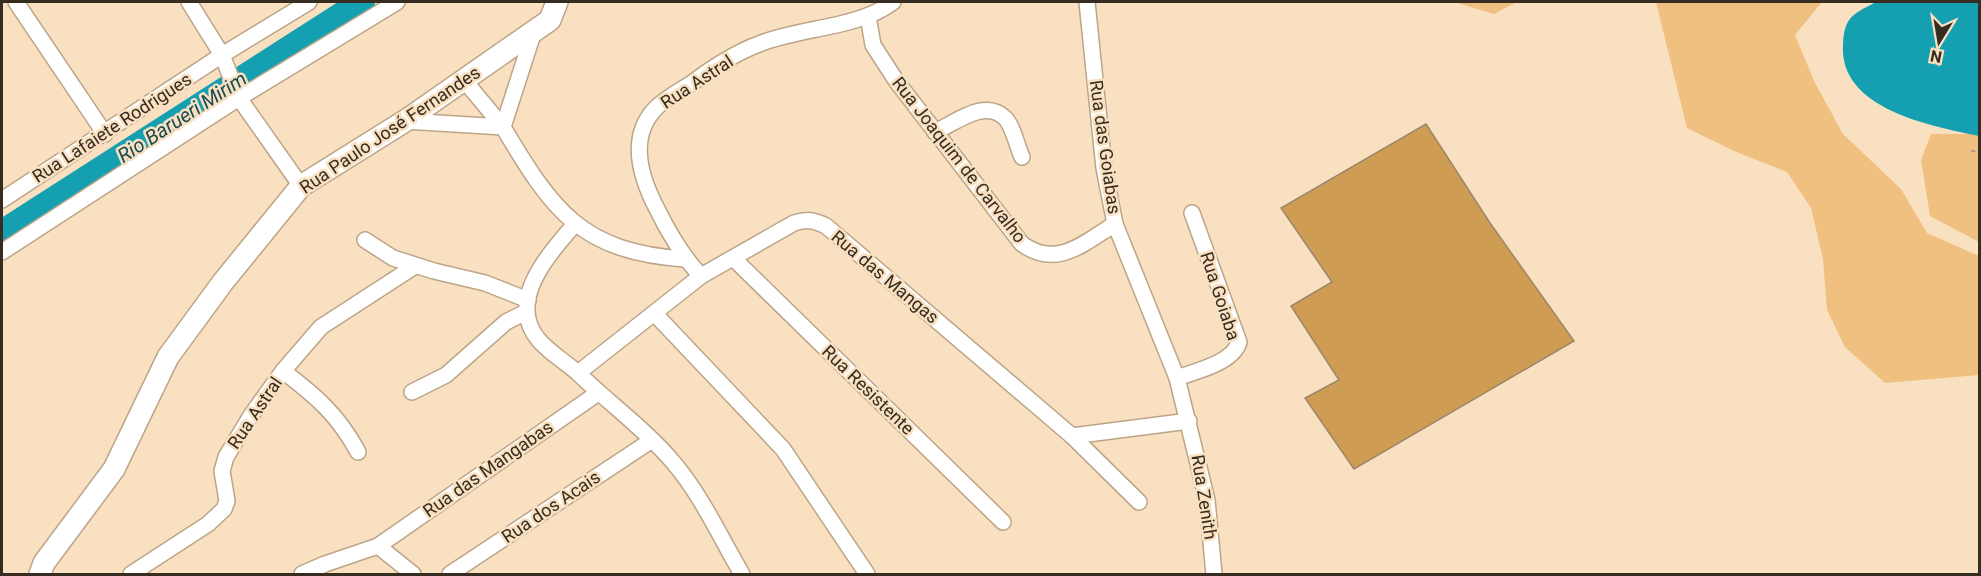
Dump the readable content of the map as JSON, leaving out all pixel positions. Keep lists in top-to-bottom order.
{
  "streets": {
    "main road": ["Rua Paulo José Fernandes"],
    "street": [
      "Rua Astral",
      "Rua Lafaiete Rodrigues",
      "Rua das Goiabas",
      "Rua Joaquim de Carvalho",
      "Rua das Mangas",
      "Rua Goiaba",
      "Rua Resistente",
      "Rua das Mangabas",
      "Rua Zenith",
      "Rua dos Acais"
    ]
  },
  "crossings": [
    ["Rua Astral", "Rua Joaquim de Carvalho"],
    ["Rua Astral", "Rua das Mangas"],
    ["Rua das Goiabas", "Rua Joaquim de Carvalho"],
    ["Rua das Goiabas", "Rua Goiaba"],
    ["Rua das Goiabas", "Rua Zenith"],
    ["Rua das Mangas", "Rua Resistente"]
  ],
  "water": ["Rio Barueri Mirim"],
  "north": "bottom"
}
